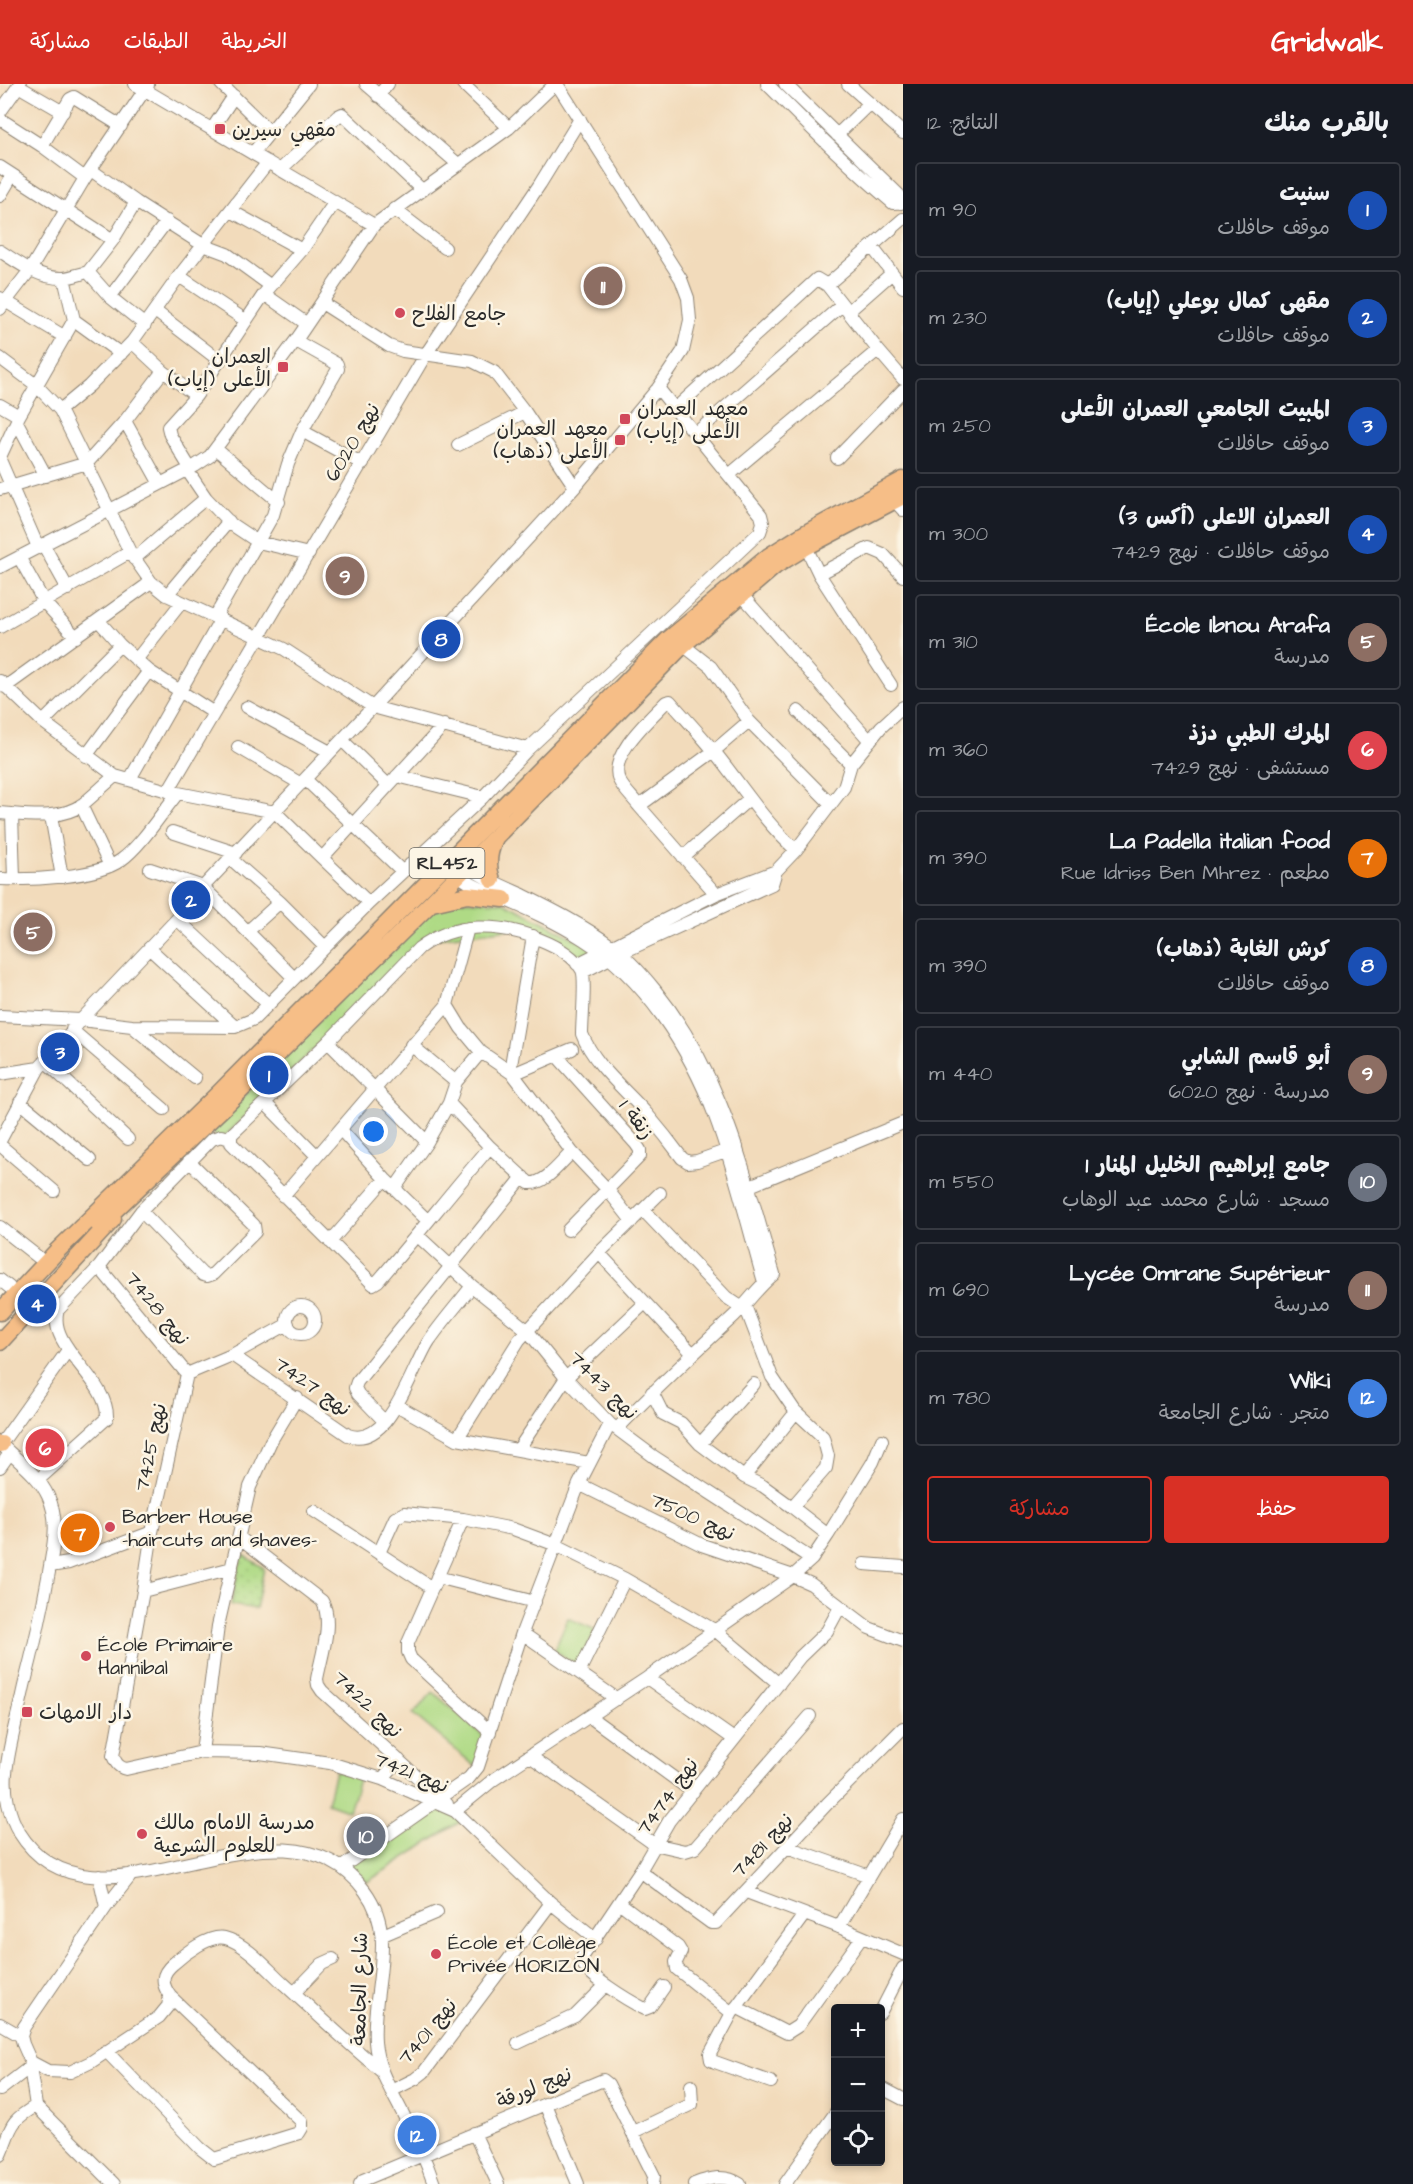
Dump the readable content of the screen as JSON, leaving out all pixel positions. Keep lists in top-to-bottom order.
{
  "streets": {
    "highway": ["RL452"],
    "street": [
      "نهج 6020",
      "زنقة 1",
      "نهج 7428",
      "نهج 7443",
      "نهج 7427",
      "نهج 7425",
      "نهج 7500",
      "نهج 7422",
      "نهج 7421",
      "نهج 7474",
      "نهج 7481",
      "شارع الجامعة",
      "نهج 7401",
      "نهج لورقة"
    ]
  },
  "crossings": [
    ["نهج 7428", "نهج 7425"],
    ["نهج 7443", "نهج 7427"],
    ["نهج 7425", "نهج 7421"],
    ["نهج 7500", "نهج 7474"],
    ["نهج 7422", "نهج 7421"],
    ["نهج 7421", "نهج 7474"],
    ["نهج 7421", "نهج 7401"],
    ["نهج 7474", "نهج 7481"],
    ["شارع الجامعة", "نهج 7401"],
    ["شارع الجامعة", "نهج لورقة"]
  ],
  "places": {
    "transit": [
      "مقهي سيرين",
      "العمران الأعلى (إياب)",
      "معهد العمران الأعلى (إياب)",
      "معهد العمران الأعلى (ذهاب)",
      "دار الامهات"
    ],
    "other": [
      "جامع الفلاح",
      "Barber House -haircuts and shaves-",
      "École Primaire Hannibal",
      "مدرسة الامام مالك للعلوم الشرعية",
      "École et Collège Privée HORIZON"
    ]
  },
  "page": {
    "header": "Gridwalk",
    "nav": ["الخريطة", "الطبقات", "مشاركة"],
    "heading": ["بالقرب منك", "النتائج: 12"],
    "list": [
      {
        "mark": "1",
        "name": "سنيت",
        "note": "موقف حافلات",
        "value": "90 m"
      },
      {
        "mark": "2",
        "name": "مقهى كمال بوعلي (إياب)",
        "note": "موقف حافلات",
        "value": "230 m"
      },
      {
        "mark": "3",
        "name": "المبيت الجامعي العمران الأعلى",
        "note": "موقف حافلات",
        "value": "250 m"
      },
      {
        "mark": "4",
        "name": "العمران الاعلى (أكس 3)",
        "note": "موقف حافلات · نهج 7429",
        "value": "300 m"
      },
      {
        "mark": "5",
        "name": "École Ibnou Arafa",
        "note": "مدرسة",
        "value": "310 m"
      },
      {
        "mark": "6",
        "name": "المرك الطبي دزذ",
        "note": "مستشفى · نهج 7429",
        "value": "360 m"
      },
      {
        "mark": "7",
        "name": "La Padella italian food",
        "note": "مطعم · Rue Idriss Ben Mhrez",
        "value": "390 m"
      },
      {
        "mark": "8",
        "name": "كرش الغابة (ذهاب)",
        "note": "موقف حافلات",
        "value": "390 m"
      },
      {
        "mark": "9",
        "name": "أبو قاسم الشابي",
        "note": "مدرسة · نهج 6020",
        "value": "440 m"
      },
      {
        "mark": "10",
        "name": "جامع إبراهيم الخليل المنار 1",
        "note": "مسجد · شارع محمد عبد الوهاب",
        "value": "550 m"
      },
      {
        "mark": "11",
        "name": "Lycée Omrane Supérieur",
        "note": "مدرسة",
        "value": "690 m"
      },
      {
        "mark": "12",
        "name": "Wiki",
        "note": "متجر · شارع الجامعة",
        "value": "780 m"
      }
    ],
    "pins": [
      "11",
      "9",
      "8",
      "2",
      "5",
      "3",
      "1",
      "4",
      "6",
      "7",
      "10",
      "12"
    ],
    "buttons": ["حفظ", "مشاركة"],
    "map_buttons": ["+", "−"]
  }
}
